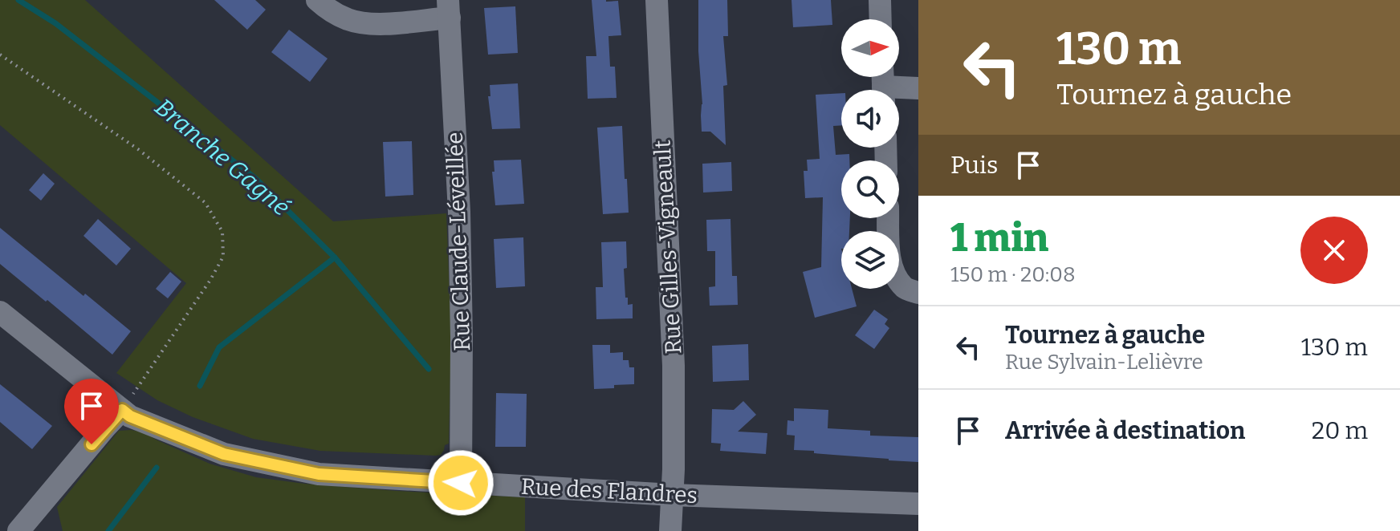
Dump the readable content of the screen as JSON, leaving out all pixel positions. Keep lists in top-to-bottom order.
{
  "streets": {
    "street": ["Rue Claude-Léveillée", "Rue Gilles-Vigneault", "Rue des Flandres"]
  },
  "crossings": [
    ["Rue Claude-Léveillée", "Rue des Flandres"],
    ["Rue Gilles-Vigneault", "Rue des Flandres"]
  ],
  "water": ["Branche Gagné"],
  "north": "right",
  "page": {
    "turn": ["130 m", "Tournez à gauche"],
    "then": "Puis",
    "heading": ["1 min", "150 m · 20:08"],
    "list": [
      {
        "name": "Tournez à gauche",
        "note": "Rue Sylvain-Lelièvre",
        "value": "130 m"
      },
      {
        "name": "Arrivée à destination",
        "value": "20 m"
      }
    ]
  }
}
